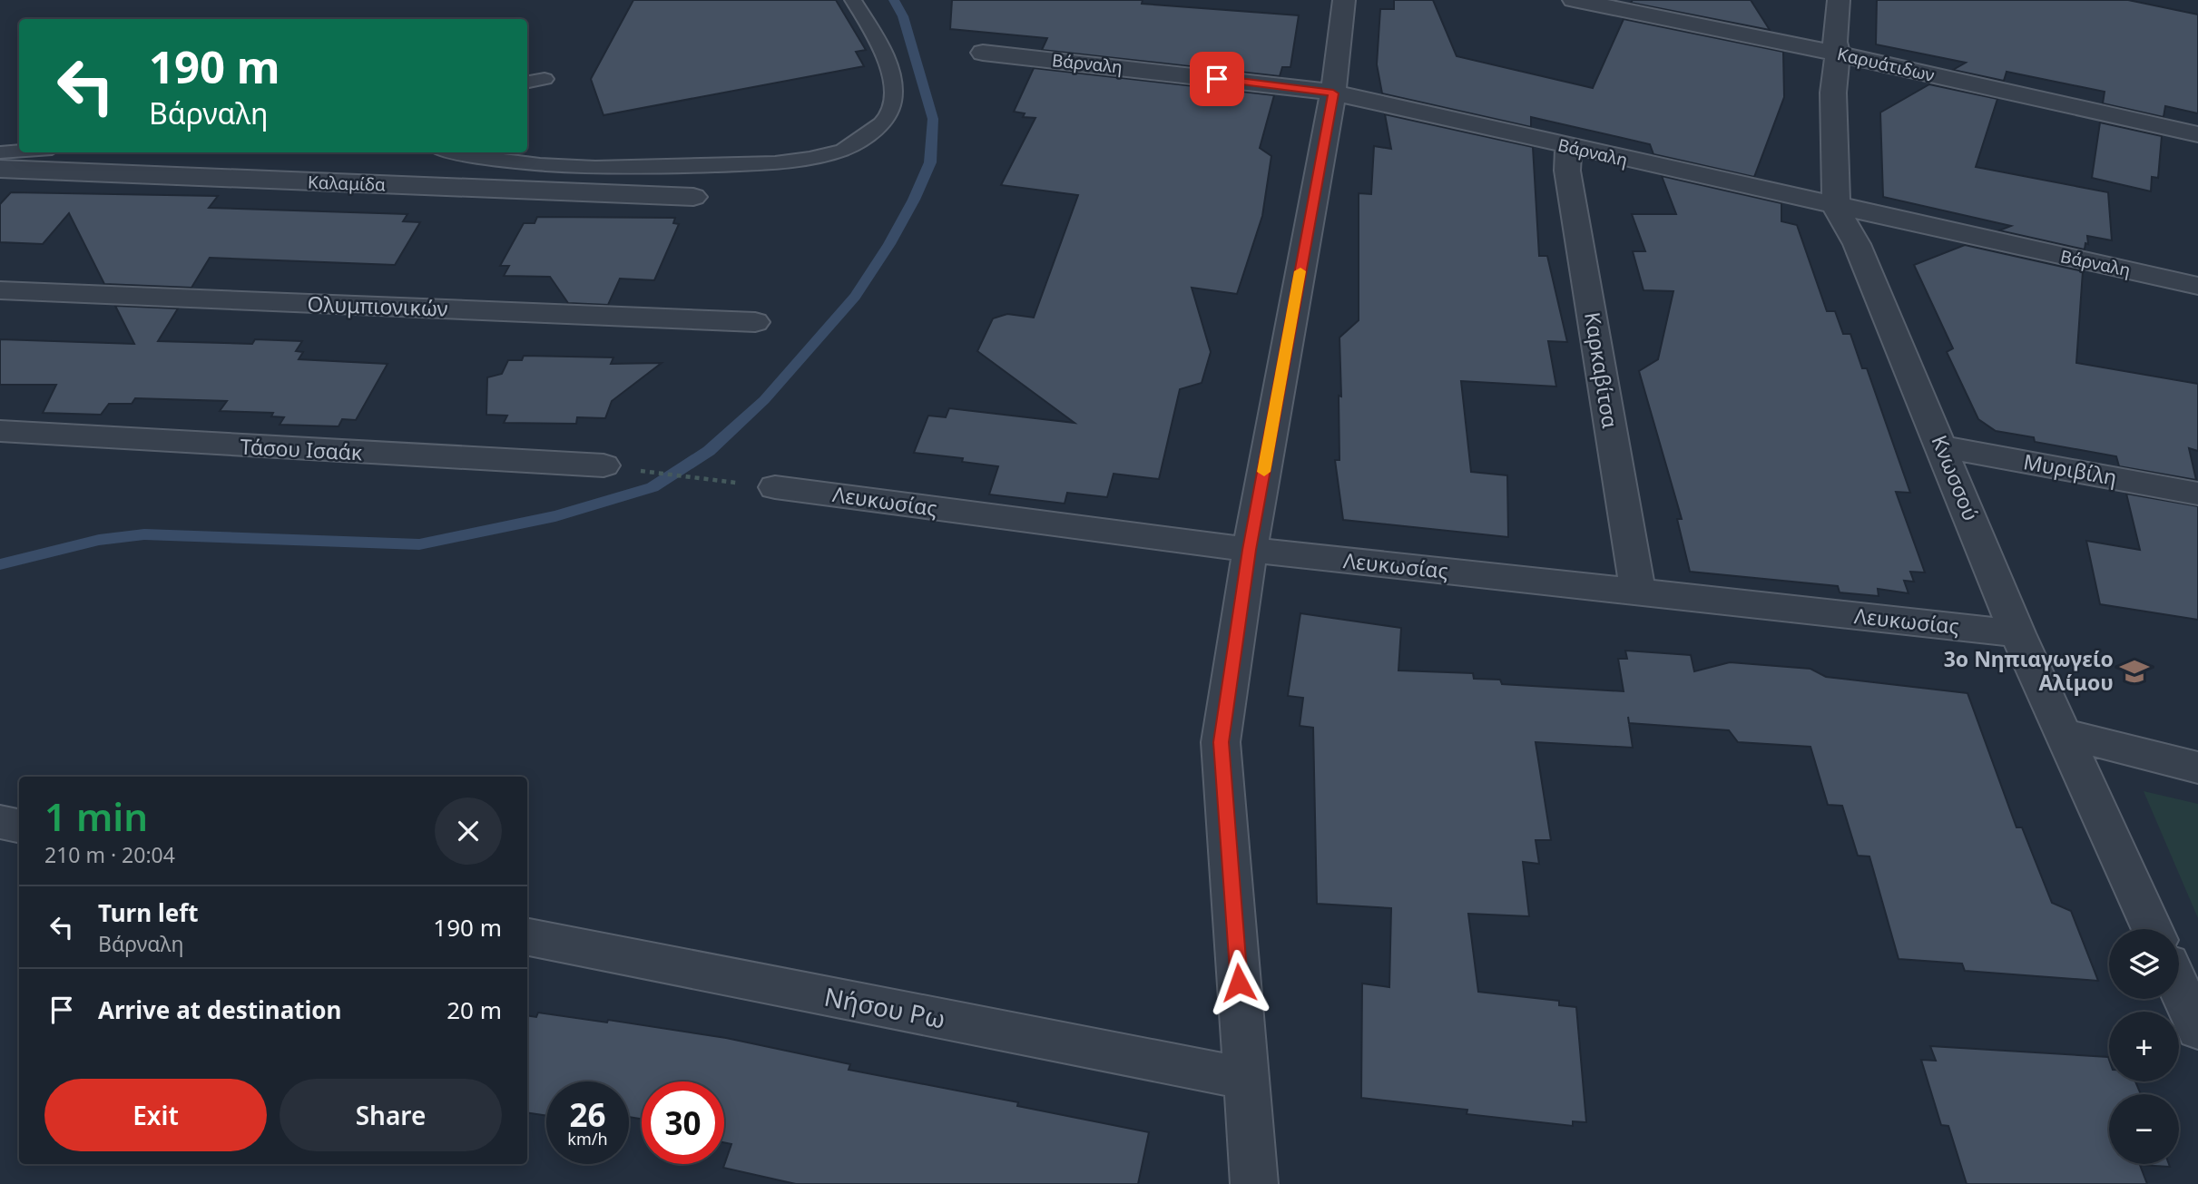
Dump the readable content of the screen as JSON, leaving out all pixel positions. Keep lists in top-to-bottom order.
{
  "streets": {
    "street": [
      "Βάρναλη",
      "Καρυάτιδων",
      "Καλαμίδα",
      "Ολυμπιονικών",
      "Καρκαβίτσα",
      "Τάσου Ισαάκ",
      "Μυριβίλη",
      "Κνωσσού",
      "Λευκωσίας",
      "Νήσου Ρω"
    ]
  },
  "crossings": [
    ["Βάρναλη", "Καρκαβίτσα"],
    ["Βάρναλη", "Κνωσσού"],
    ["Καρυάτιδων", "Κνωσσού"],
    ["Καρκαβίτσα", "Λευκωσίας"],
    ["Μυριβίλη", "Κνωσσού"],
    ["Κνωσσού", "Λευκωσίας"]
  ],
  "places": {
    "school or university": ["3ο Νηπιαγωγείο Αλίμου"]
  },
  "page": {
    "turn": ["190 m", "Βάρναλη"],
    "heading": ["1 min", "210 m · 20:04"],
    "list": [
      {
        "name": "Turn left",
        "note": "Βάρναλη",
        "value": "190 m"
      },
      {
        "name": "Arrive at destination",
        "value": "20 m"
      }
    ],
    "map_buttons": ["+", "−"],
    "buttons": ["Exit", "Share"],
    "speed": "26 km/h",
    "limit": "30"
  }
}
